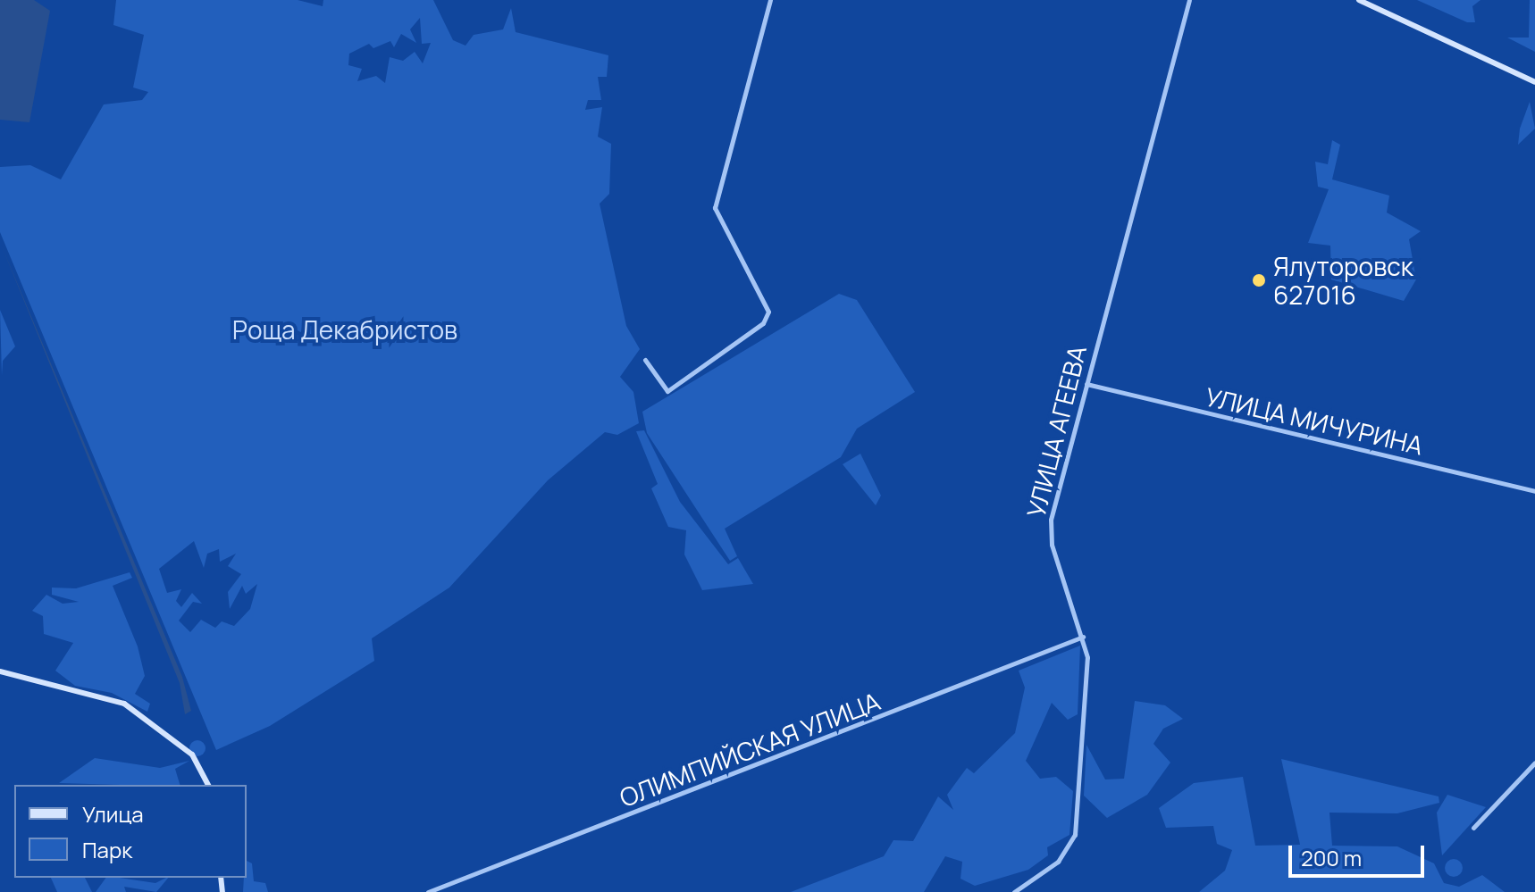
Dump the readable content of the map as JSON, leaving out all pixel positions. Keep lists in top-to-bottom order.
{
  "streets": {
    "street": ["УЛИЦА МИЧУРИНА", "УЛИЦА АГЕЕВА", "ОЛИМПИЙСКАЯ УЛИЦА"]
  },
  "crossings": [
    ["УЛИЦА МИЧУРИНА", "УЛИЦА АГЕЕВА"],
    ["УЛИЦА АГЕЕВА", "ОЛИМПИЙСКАЯ УЛИЦА"]
  ],
  "parks": ["Роща Декабристов"],
  "places": ["Ялуторовск 627016"],
  "legend": ["Улица", "Парк"],
  "scale_bar": "200 m"
}
